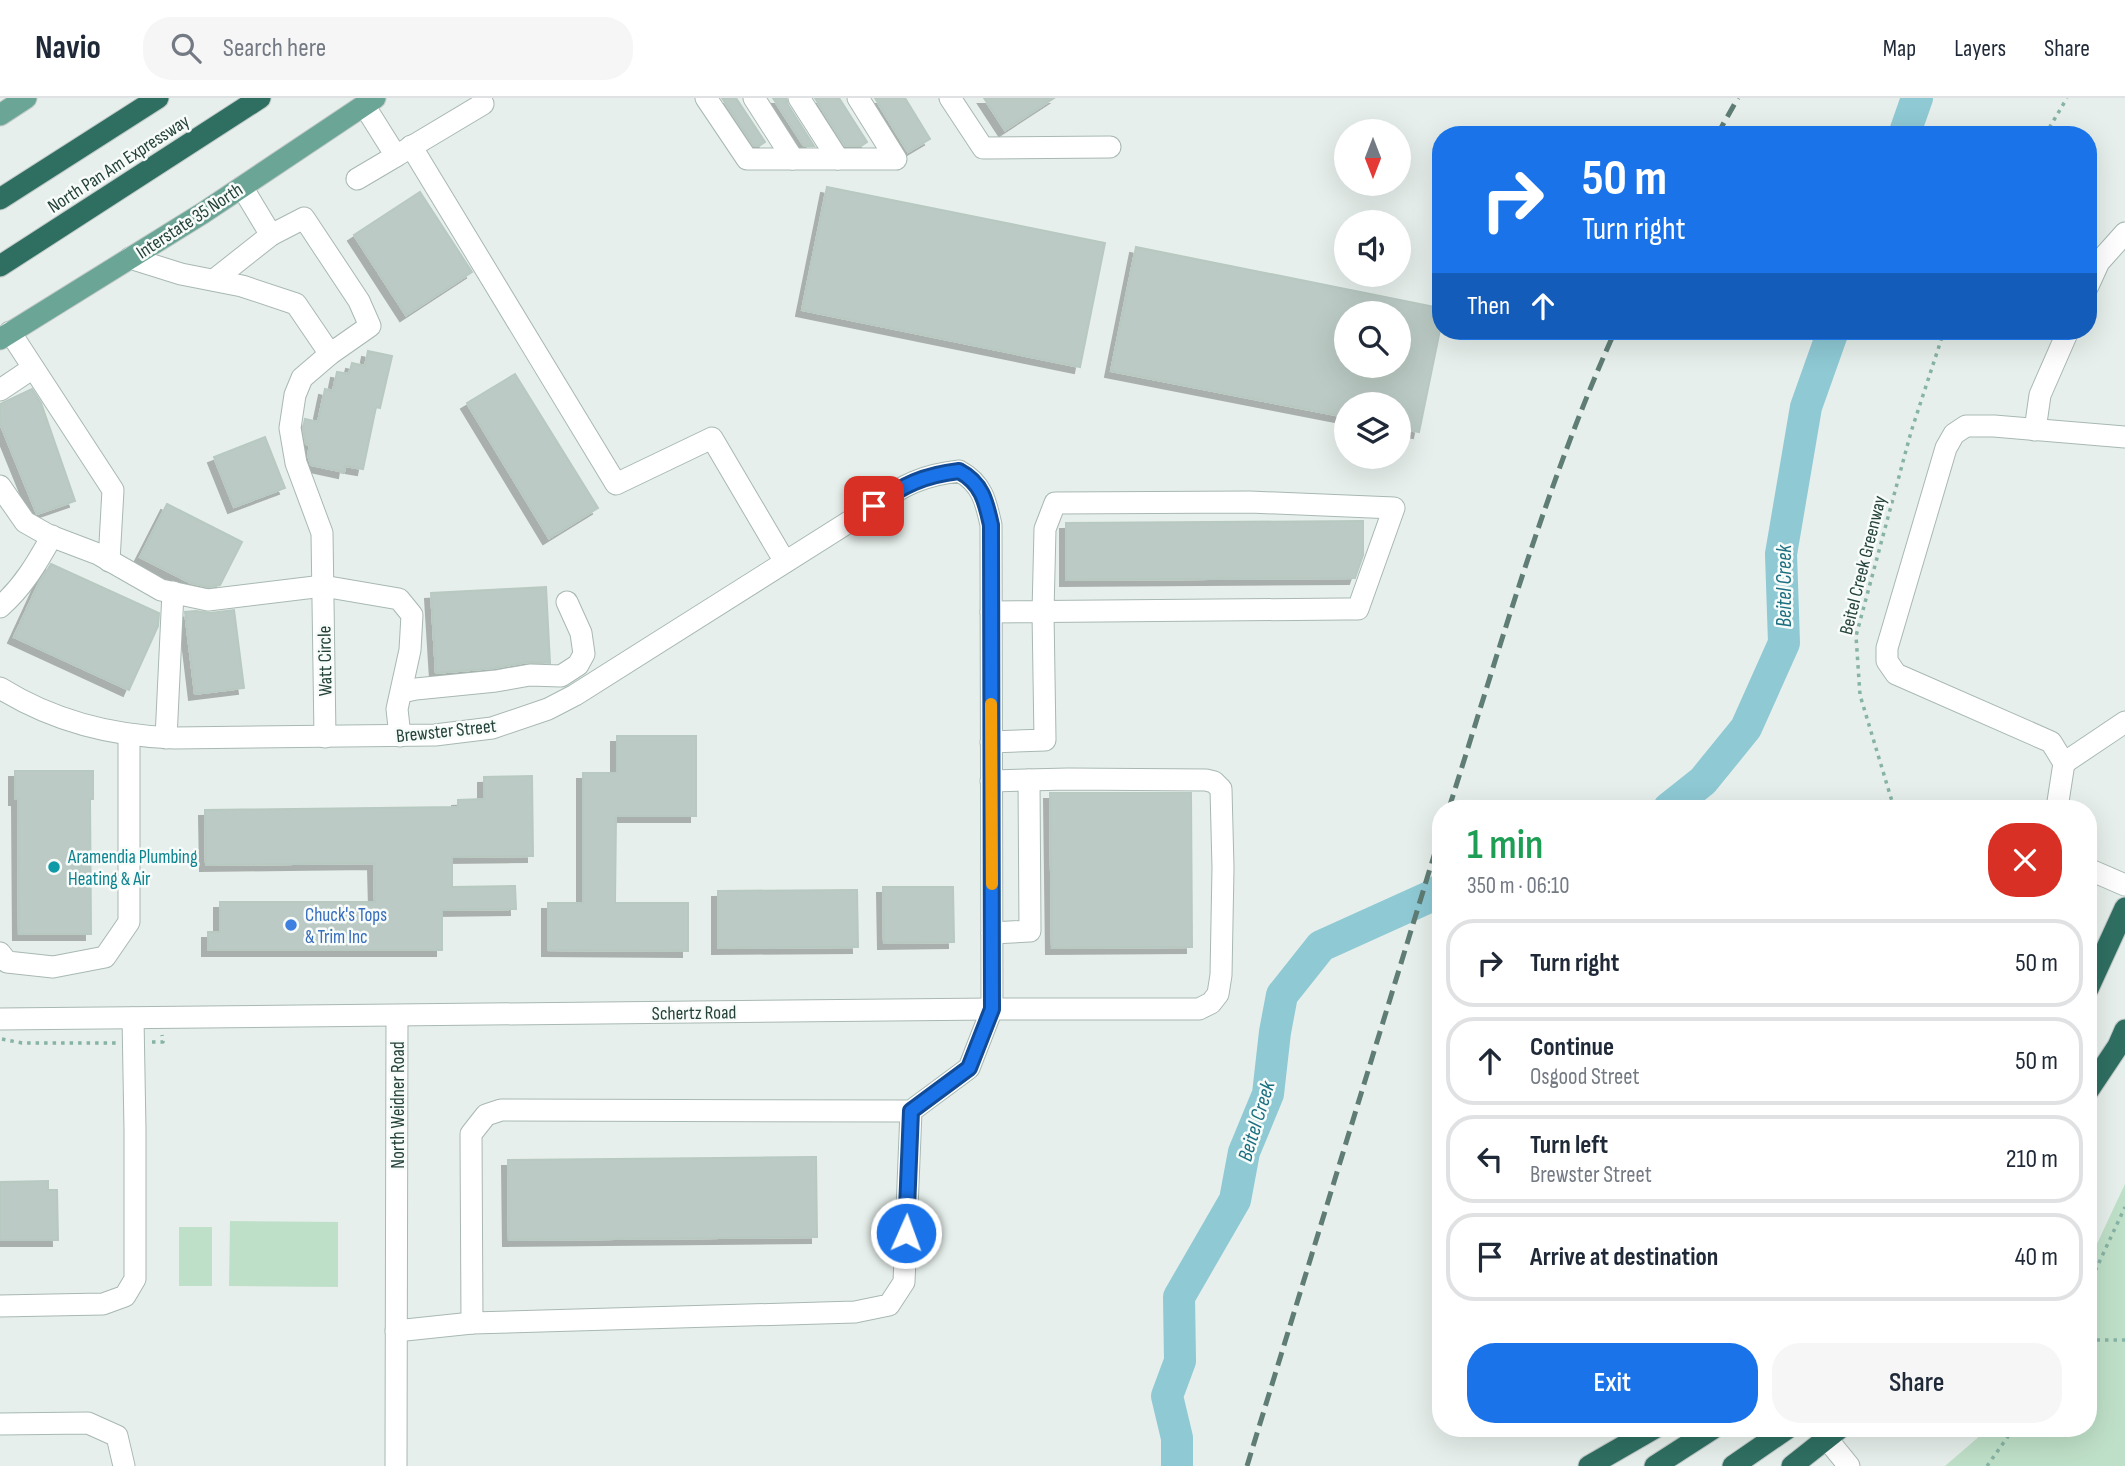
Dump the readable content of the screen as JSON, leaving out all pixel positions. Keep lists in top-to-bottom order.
{
  "streets": {
    "highway": ["North Pan Am Expressway"],
    "main road": ["Interstate 35 North"],
    "street": [
      "Watt Circle",
      "Brewster Street",
      "Schertz Road",
      "North Weidner Road"
    ],
    "path": ["Beitel Creek Greenway"]
  },
  "crossings": [
    ["Watt Circle", "Brewster Street"],
    ["Schertz Road", "North Weidner Road"]
  ],
  "water": ["Beitel Creek"],
  "places": ["Aramendia Plumbing Heating & Air", "Chuck's Tops & Trim Inc"],
  "north": "bottom",
  "page": {
    "header": "Navio",
    "search": "Search here",
    "nav": ["Map", "Layers", "Share"],
    "turn": ["50 m", "Turn right"],
    "then": "Then",
    "heading": ["1 min", "350 m · 06:10"],
    "list": [
      {
        "name": "Turn right",
        "value": "50 m"
      },
      {
        "name": "Continue",
        "note": "Osgood Street",
        "value": "50 m"
      },
      {
        "name": "Turn left",
        "note": "Brewster Street",
        "value": "210 m"
      },
      {
        "name": "Arrive at destination",
        "value": "40 m"
      }
    ],
    "buttons": ["Exit", "Share"]
  }
}
